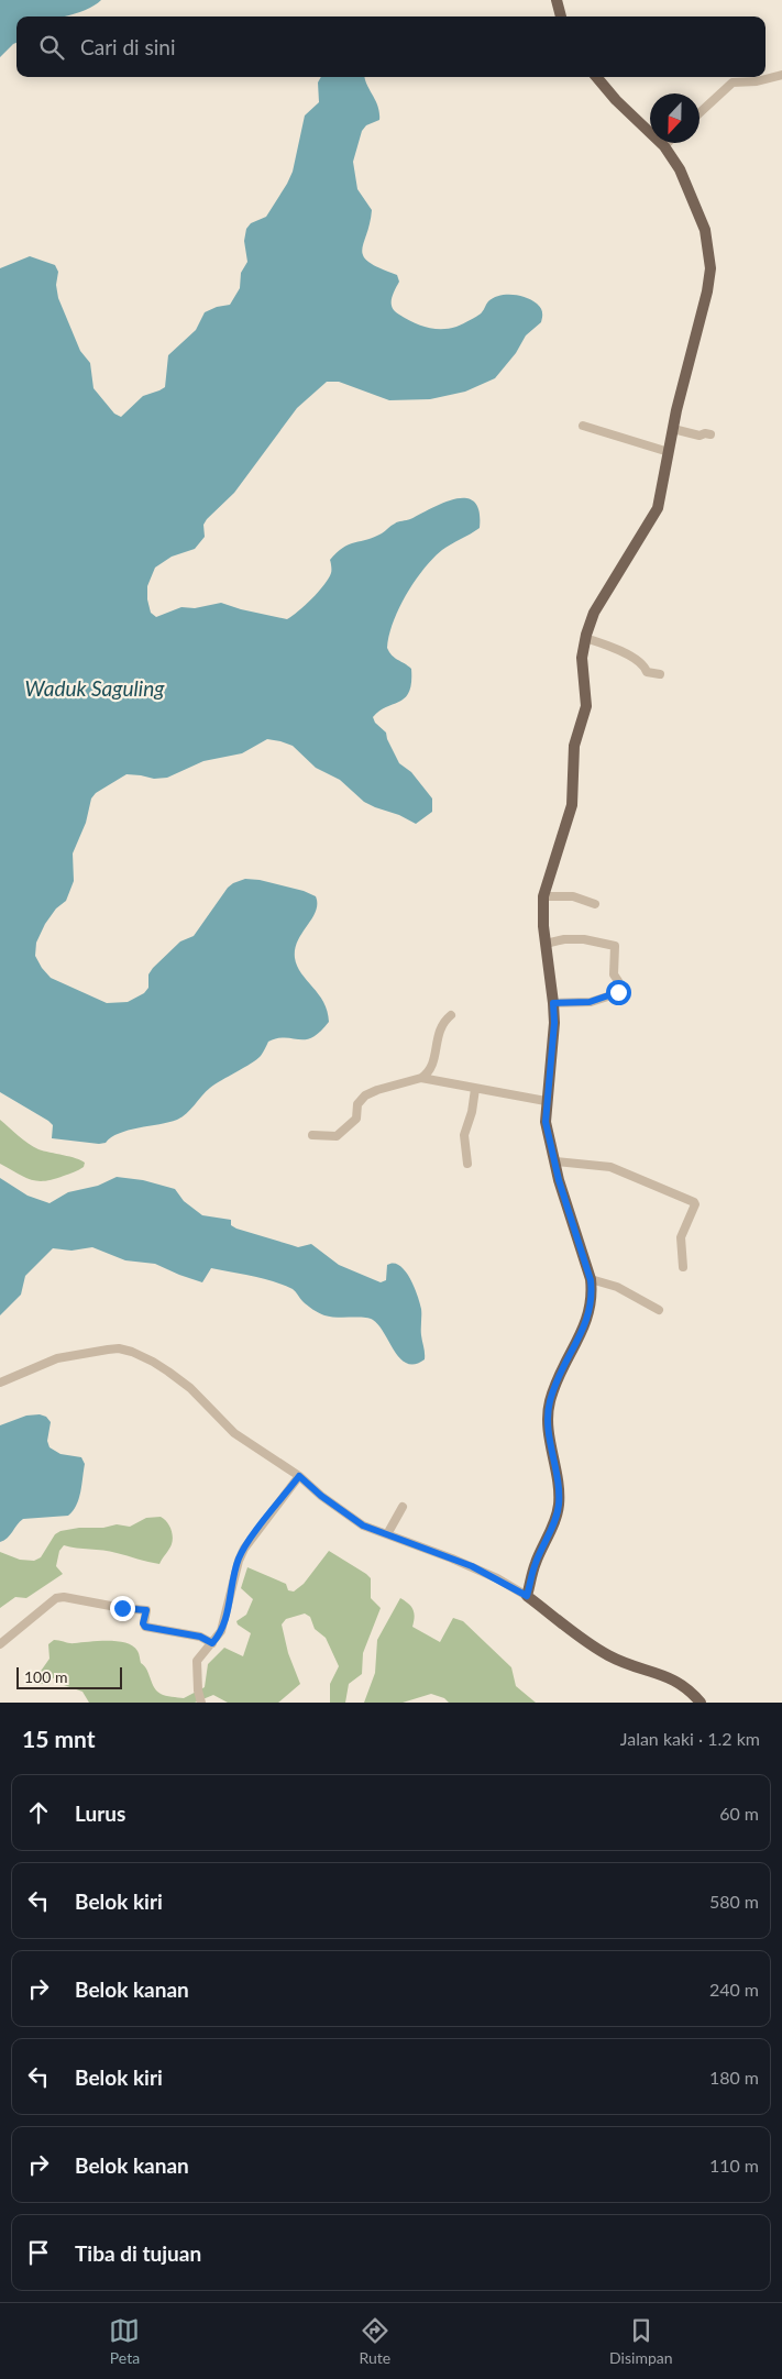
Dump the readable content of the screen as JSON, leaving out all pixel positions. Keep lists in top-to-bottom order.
{
  "water": ["Waduk Saguling"],
  "scale_bar": "100 m",
  "north": "bottom",
  "page": {
    "search": "Cari di sini",
    "scale": "100 m",
    "heading": ["15 mnt", "Jalan kaki · 1.2 km"],
    "list": [
      ["Lurus", "60 m"],
      ["Belok kiri", "580 m"],
      ["Belok kanan", "240 m"],
      ["Belok kiri", "180 m"],
      ["Belok kanan", "110 m"],
      "Tiba di tujuan"
    ],
    "nav": ["Peta", "Rute", "Disimpan"]
  }
}
